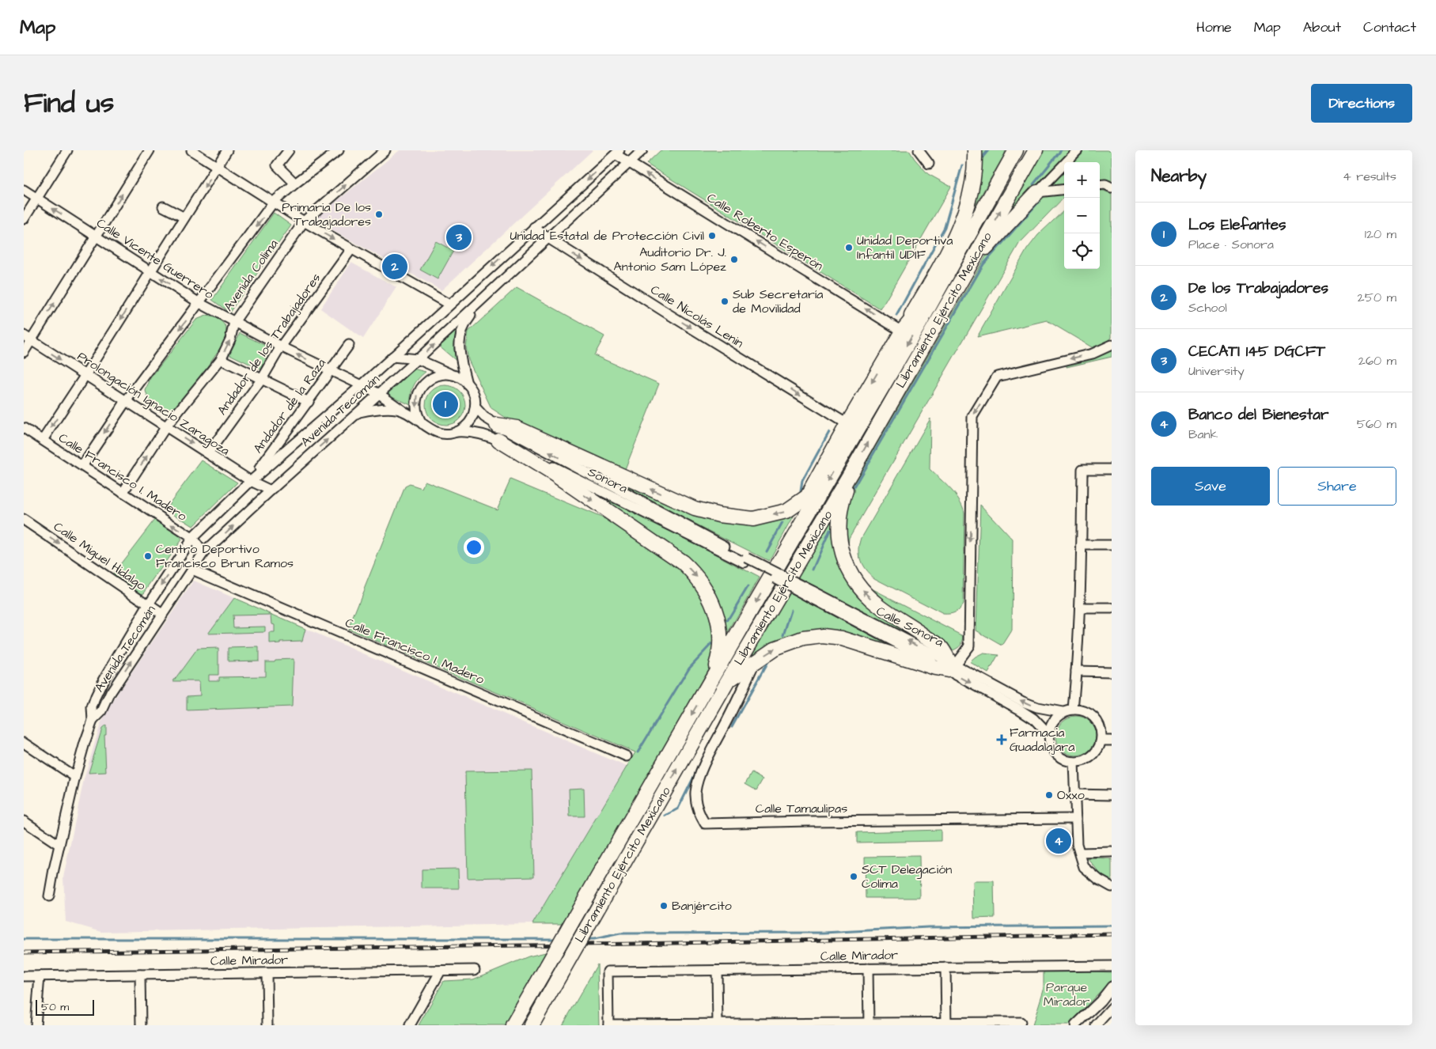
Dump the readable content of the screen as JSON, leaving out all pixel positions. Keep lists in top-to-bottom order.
{
  "streets": {
    "highway": ["Libramiento Ejército Mexicano"],
    "street": [
      "Calle Roberto Esperón",
      "Calle Vicente Guerrero",
      "Avenida Colima",
      "Calle Nicolás Lenin",
      "Andador de los Trabajadores",
      "Prolongación Ignacio Zaragoza",
      "Andador de la Raza",
      "Avenida Tecomán",
      "Calle Francisco I. Madero",
      "Sonora",
      "Calle Miguel Hidalgo",
      "Calle Sonora",
      "Calle Tamaulipas",
      "Calle Mirador"
    ]
  },
  "crossings": [
    ["Calle Roberto Esperón", "Avenida Tecomán"],
    ["Calle Vicente Guerrero", "Avenida Colima"],
    ["Calle Vicente Guerrero", "Andador de los Trabajadores"],
    ["Calle Vicente Guerrero", "Andador de la Raza"],
    ["Calle Vicente Guerrero", "Avenida Tecomán"],
    ["Calle Vicente Guerrero", "Sonora"],
    ["Avenida Colima", "Prolongación Ignacio Zaragoza"],
    ["Avenida Colima", "Calle Francisco I. Madero"],
    ["Calle Nicolás Lenin", "Avenida Tecomán"],
    ["Andador de los Trabajadores", "Prolongación Ignacio Zaragoza"],
    ["Prolongación Ignacio Zaragoza", "Andador de la Raza"],
    ["Prolongación Ignacio Zaragoza", "Avenida Tecomán"],
    ["Andador de la Raza", "Avenida Tecomán"],
    ["Avenida Tecomán", "Calle Francisco I. Madero"],
    ["Avenida Tecomán", "Calle Miguel Hidalgo"],
    ["Sonora", "Calle Sonora"]
  ],
  "one_way": [
    "Calle Roberto Esperón",
    "Calle Vicente Guerrero",
    "Calle Nicolás Lenin",
    "Prolongación Ignacio Zaragoza",
    "Calle Miguel Hidalgo"
  ],
  "parks": ["Parque Mirador"],
  "places": {
    "other": [
      "Primaria De los Trabajadores",
      "Unidad Estatal de Protección Civil",
      "Unidad Deportiva Infantil UDIF",
      "Auditorio Dr. J. Antonio Sam López",
      "Sub Secretaría de Movilidad",
      "Centro Deportivo Francisco Brun Ramos",
      "Oxxo",
      "SCT Delegación Colima",
      "Banjército"
    ],
    "health": ["Farmacia Guadalajara"]
  },
  "scale_bar": "50 m",
  "page": {
    "header": "Map",
    "nav": [
      "Home",
      "Map",
      "About",
      "Contact"
    ],
    "title": "Find us",
    "buttons": [
      "Directions",
      ["Save", "Share"]
    ],
    "heading": ["Nearby", "4 results"],
    "map_buttons": ["+", "−"],
    "list": [
      {
        "mark": "1",
        "name": "Los Elefantes",
        "note": "Place · Sonora",
        "value": "120 m"
      },
      {
        "mark": "2",
        "name": "De los Trabajadores",
        "note": "School",
        "value": "250 m"
      },
      {
        "mark": "3",
        "name": "CECATI 145 DGCFT",
        "note": "University",
        "value": "260 m"
      },
      {
        "mark": "4",
        "name": "Banco del Bienestar",
        "note": "Bank",
        "value": "560 m"
      }
    ],
    "pins": [
      "3",
      "2",
      "1",
      "4"
    ],
    "scale": "50 m"
  }
}
